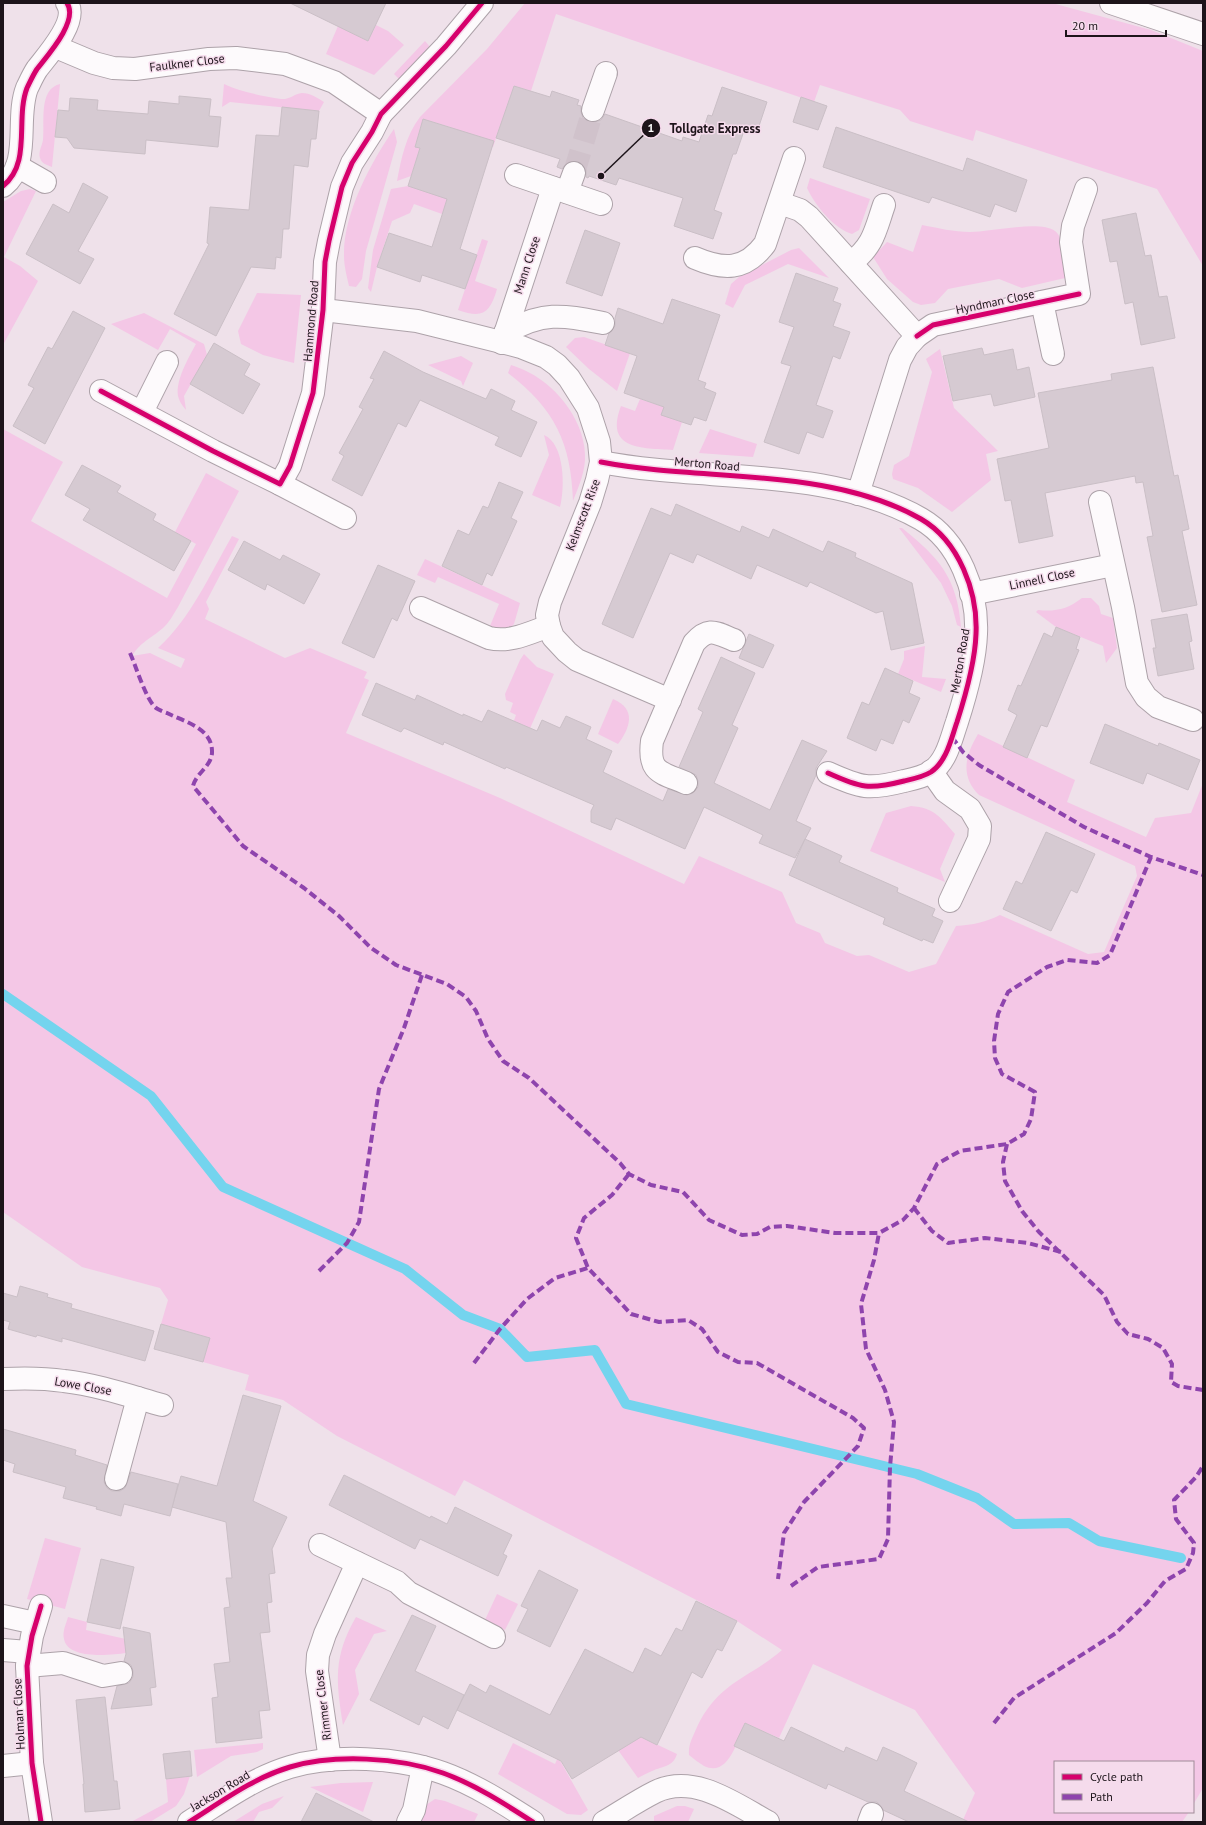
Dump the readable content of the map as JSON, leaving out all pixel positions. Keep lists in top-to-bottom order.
{
  "streets": {
    "street": [
      "Faulkner Close",
      "Mann Close",
      "Hyndman Close",
      "Hammond Road",
      "Merton Road",
      "Kelmscott Rise",
      "Linnell Close",
      "Lowe Close",
      "Rimmer Close",
      "Holman Close",
      "Jackson Road"
    ]
  },
  "crossings": [
    ["Faulkner Close", "Hammond Road"],
    ["Mann Close", "Kelmscott Rise"],
    ["Hyndman Close", "Merton Road"],
    ["Hammond Road", "Kelmscott Rise"],
    ["Merton Road", "Kelmscott Rise"],
    ["Merton Road", "Linnell Close"],
    ["Rimmer Close", "Jackson Road"]
  ],
  "places": ["Tollgate Express"],
  "legend": ["Cycle path", "Path"],
  "scale_bar": "20 m"
}
